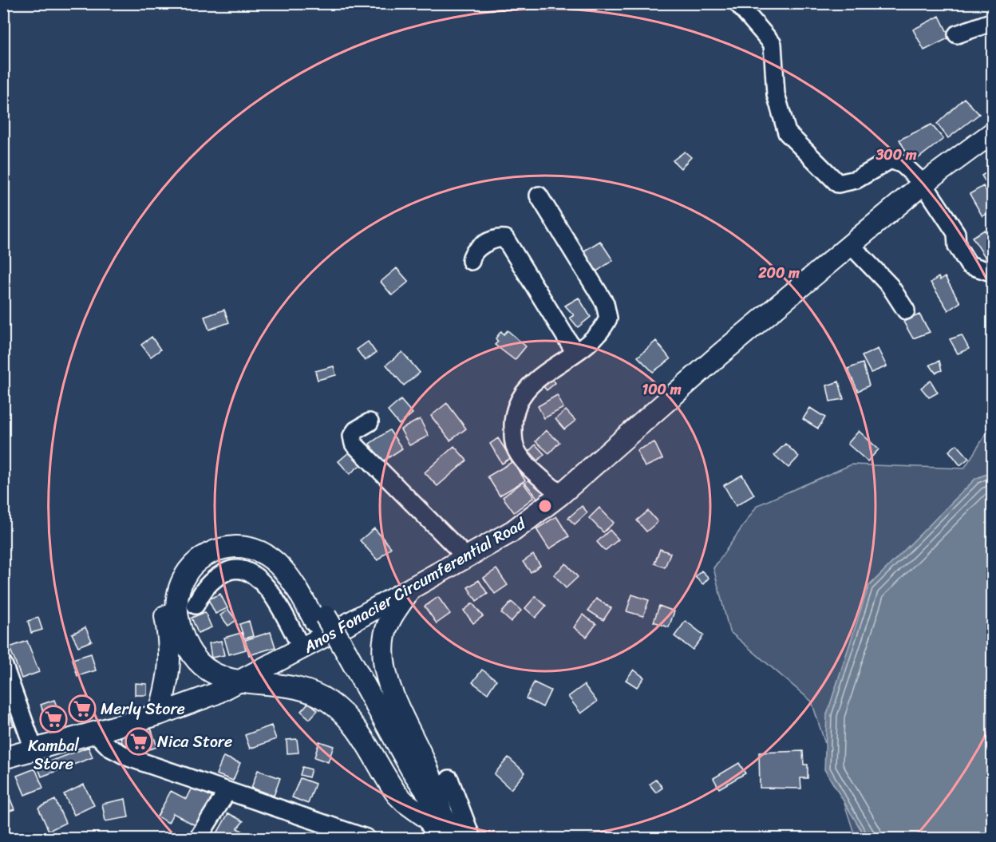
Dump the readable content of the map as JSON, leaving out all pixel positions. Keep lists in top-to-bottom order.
{
  "streets": {
    "main road": ["Anos Fonacier Circumferential Road"]
  },
  "places": {
    "supermarket": ["Merly Store", "Kambal Store", "Nica Store"]
  },
  "rings": ["300 m", "200 m", "100 m"]
}
